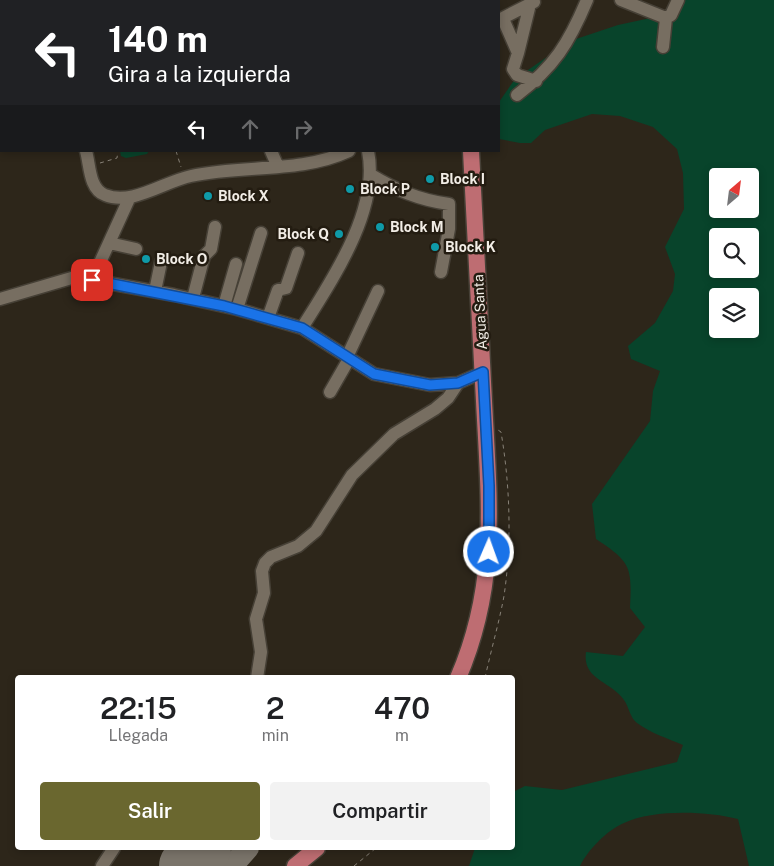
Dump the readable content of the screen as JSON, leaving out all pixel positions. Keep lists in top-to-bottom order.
{
  "streets": {
    "main road": ["Agua Santa"]
  },
  "places": [
    "Block I",
    "Block P",
    "Block X",
    "Block M",
    "Block Q",
    "Block K",
    "Block O"
  ],
  "north": "top right",
  "page": {
    "turn": ["140 m", "Gira a la izquierda"],
    "eta": [
      "22:15",
      "Llegada",
      "2",
      "min",
      "470",
      "m"
    ],
    "buttons": ["Salir", "Compartir"]
  }
}
